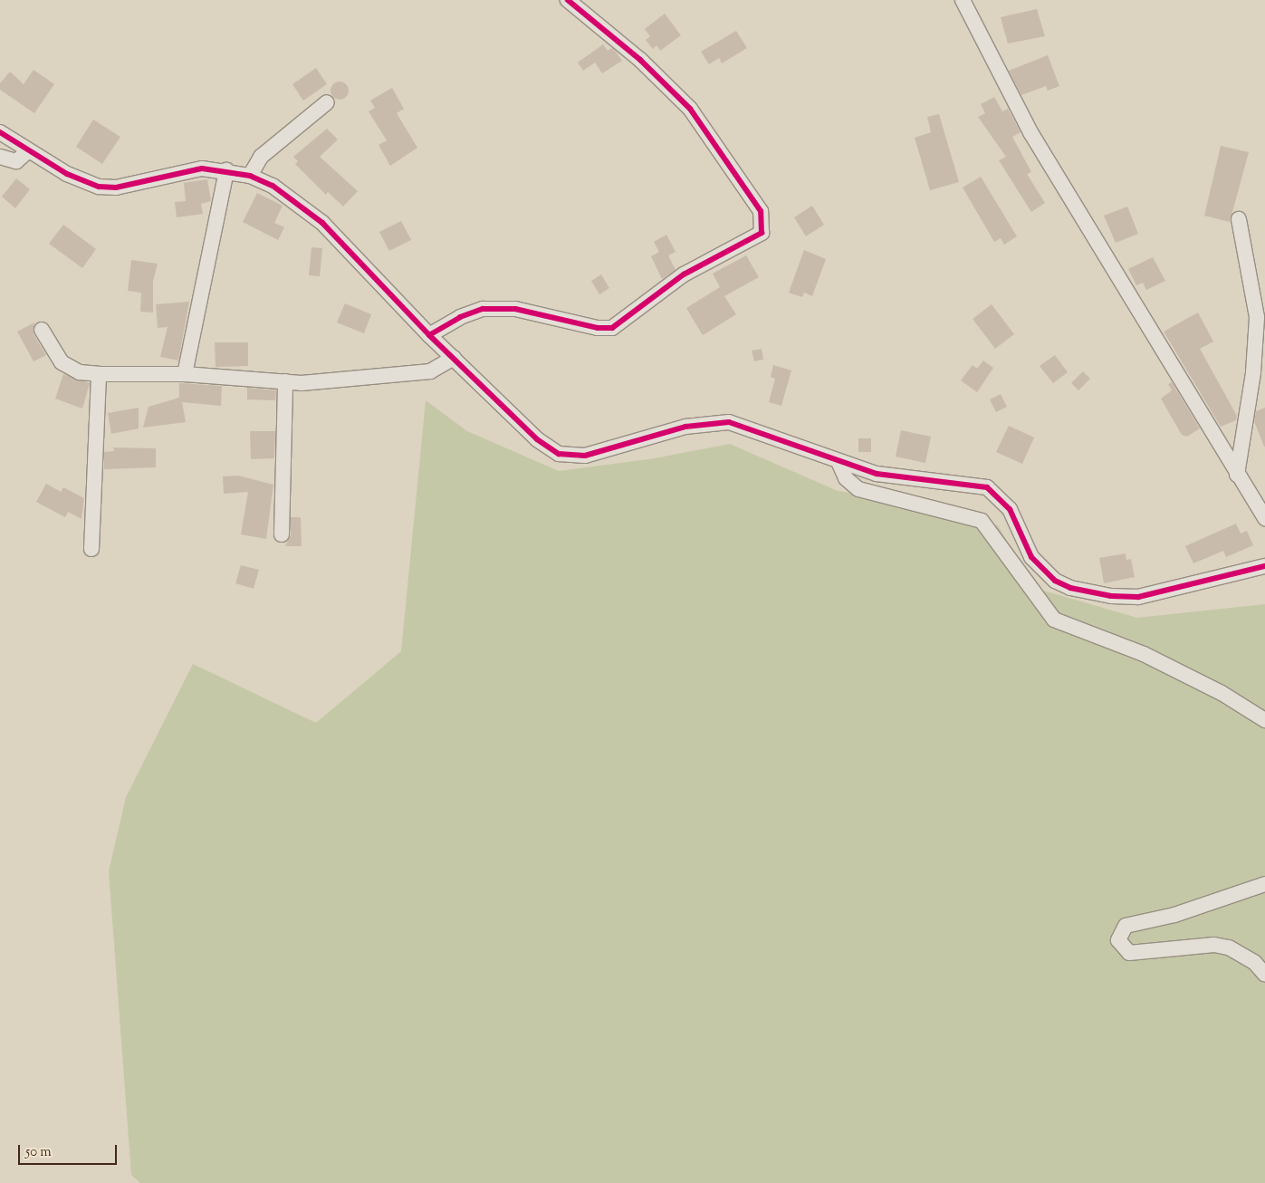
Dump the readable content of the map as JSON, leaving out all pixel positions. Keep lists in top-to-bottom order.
{
  "scale_bar": "50 m"
}
